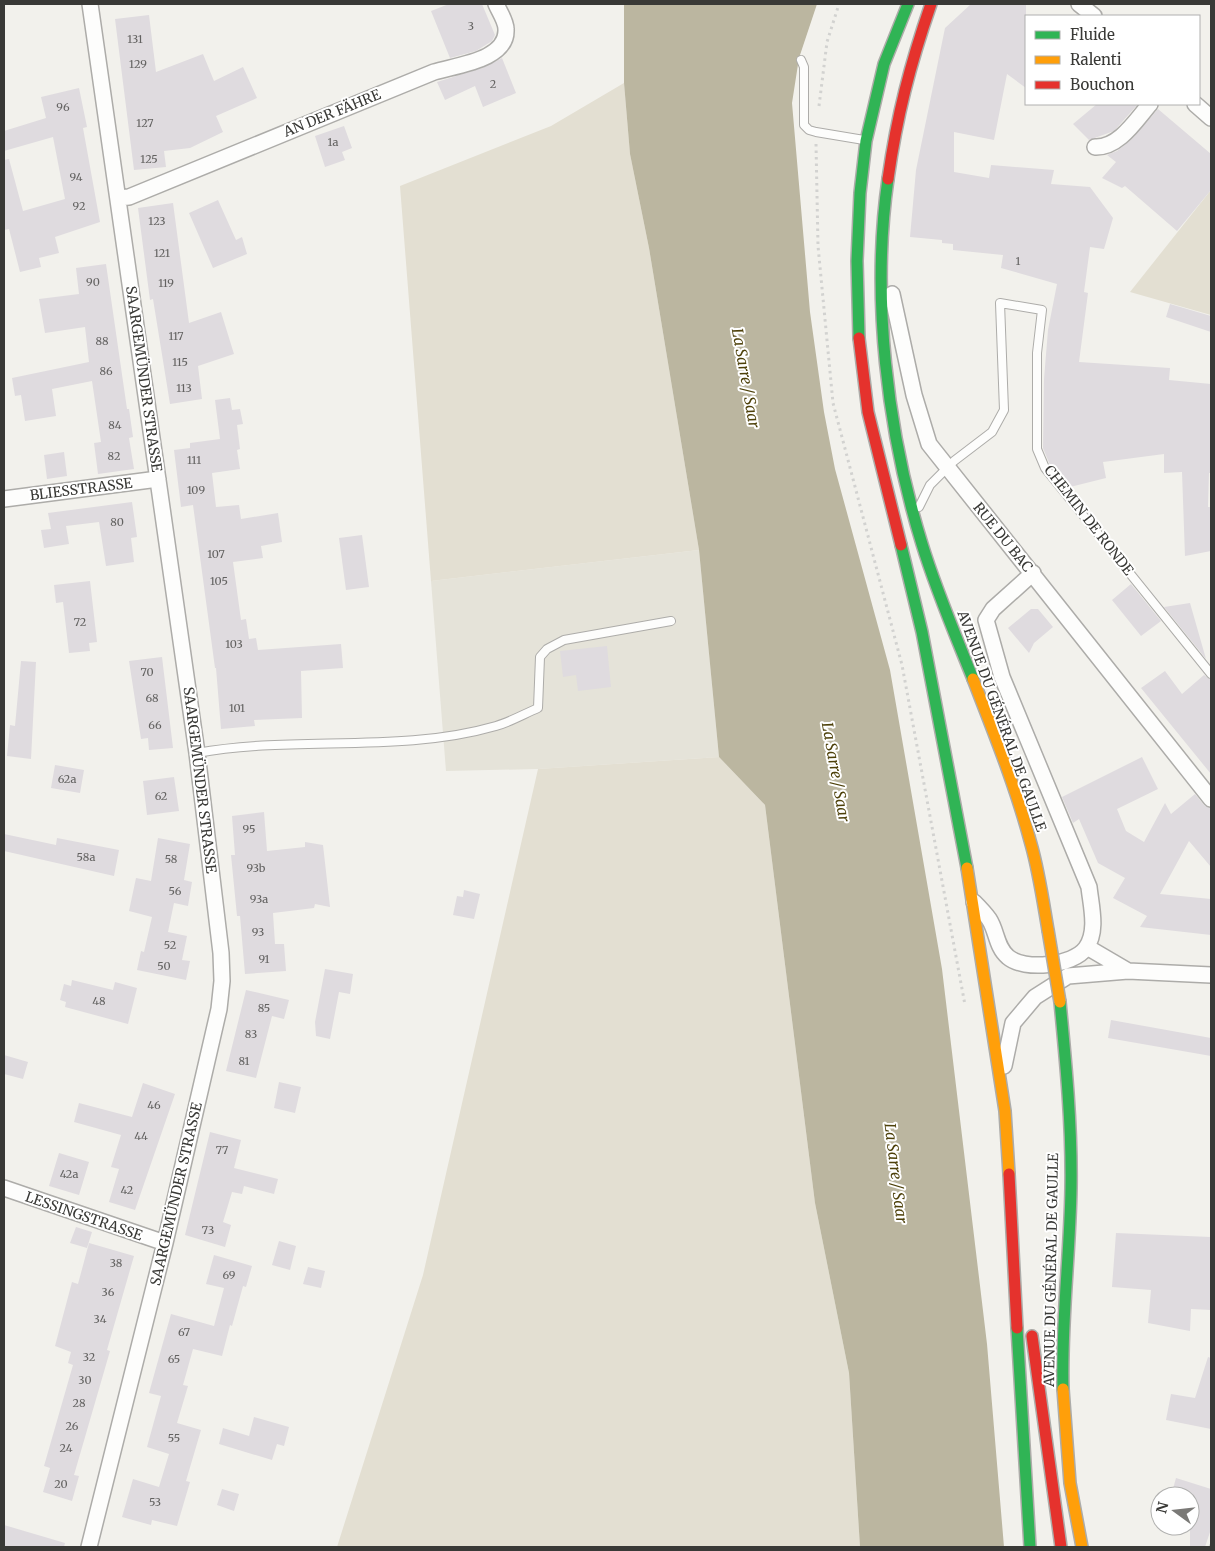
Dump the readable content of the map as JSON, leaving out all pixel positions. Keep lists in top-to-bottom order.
{
  "streets": {
    "main road": ["AVENUE DU GÉNÉRAL DE GAULLE"],
    "street": [
      "AN DER FÄHRE",
      "SAARGEMÜNDER STRASSE",
      "BLIESSTRASSE",
      "RUE DU BAC",
      "LESSINGSTRASSE"
    ],
    "lane": ["CHEMIN DE RONDE"]
  },
  "crossings": [
    ["AN DER FÄHRE", "SAARGEMÜNDER STRASSE"],
    ["SAARGEMÜNDER STRASSE", "BLIESSTRASSE"],
    ["SAARGEMÜNDER STRASSE", "LESSINGSTRASSE"],
    ["CHEMIN DE RONDE", "RUE DU BAC"],
    ["RUE DU BAC", "AVENUE DU GÉNÉRAL DE GAULLE"]
  ],
  "water": ["La Sarre / Saar"],
  "house_numbers": [
    "3",
    "131",
    "129",
    "2",
    "96",
    "127",
    "1a",
    "125",
    "94",
    "92",
    "123",
    "121",
    "1",
    "90",
    "119",
    "117",
    "88",
    "115",
    "86",
    "113",
    "84",
    "82",
    "111",
    "109",
    "80",
    "107",
    "105",
    "72",
    "103",
    "70",
    "68",
    "101",
    "66",
    "62a",
    "62",
    "95",
    "58a",
    "58",
    "93b",
    "56",
    "93a",
    "93",
    "52",
    "91",
    "50",
    "48",
    "85",
    "83",
    "81",
    "46",
    "44",
    "77",
    "42a",
    "42",
    "73",
    "38",
    "69",
    "36",
    "34",
    "67",
    "32",
    "65",
    "30",
    "28",
    "26",
    "55",
    "24",
    "20",
    "53"
  ],
  "legend": ["Fluide", "Ralenti", "Bouchon"],
  "north": "left"
}
